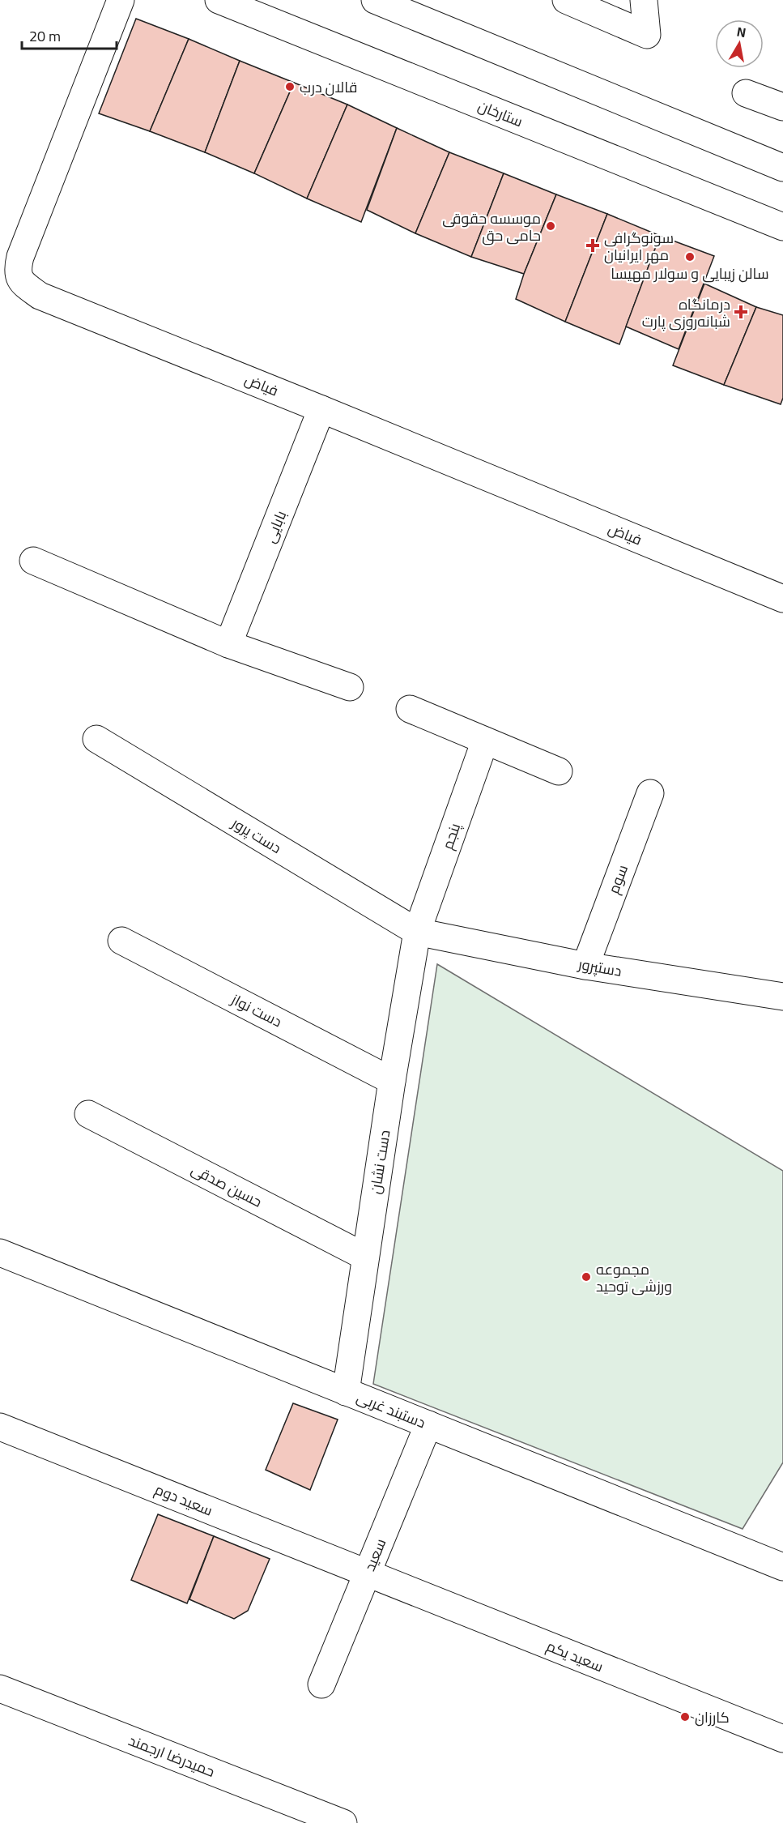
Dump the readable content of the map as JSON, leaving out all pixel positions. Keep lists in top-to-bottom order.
{
  "streets": {
    "street": [
      "ستارخان",
      "فیاض",
      "بابایی",
      "دست پرور",
      "پنجم",
      "سوم",
      "دستپرور",
      "دست نواز",
      "دست نشان",
      "حسین صدقی",
      "دستبند غربی",
      "سعید دوم",
      "سعید",
      "سعید یکم",
      "حمیدرضا ارجمند"
    ]
  },
  "crossings": [
    ["فیاض", "بابایی"],
    ["دست پرور", "پنجم"],
    ["دست پرور", "دستپرور"],
    ["دست پرور", "دست نشان"],
    ["پنجم", "دستپرور"],
    ["پنجم", "دست نشان"],
    ["سوم", "دستپرور"],
    ["دستپرور", "دست نشان"],
    ["دست نواز", "دست نشان"],
    ["دست نشان", "حسین صدقی"],
    ["دست نشان", "دستبند غربی"],
    ["دستبند غربی", "سعید"],
    ["سعید دوم", "سعید"],
    ["سعید دوم", "سعید یکم"],
    ["سعید", "سعید یکم"]
  ],
  "places": {
    "other": [
      "قالان درب",
      "موسسه حقوقی حامی حق",
      "سالن زیبایی و سولار مهیسا",
      "مجموعه ورزشی توحید",
      "کارزان"
    ],
    "health": ["سونوگرافی مهر ایرانیان", "درمانگاه شبانه‌روزی پارت"]
  },
  "scale_bar": "20 m",
  "north": "top"
}
